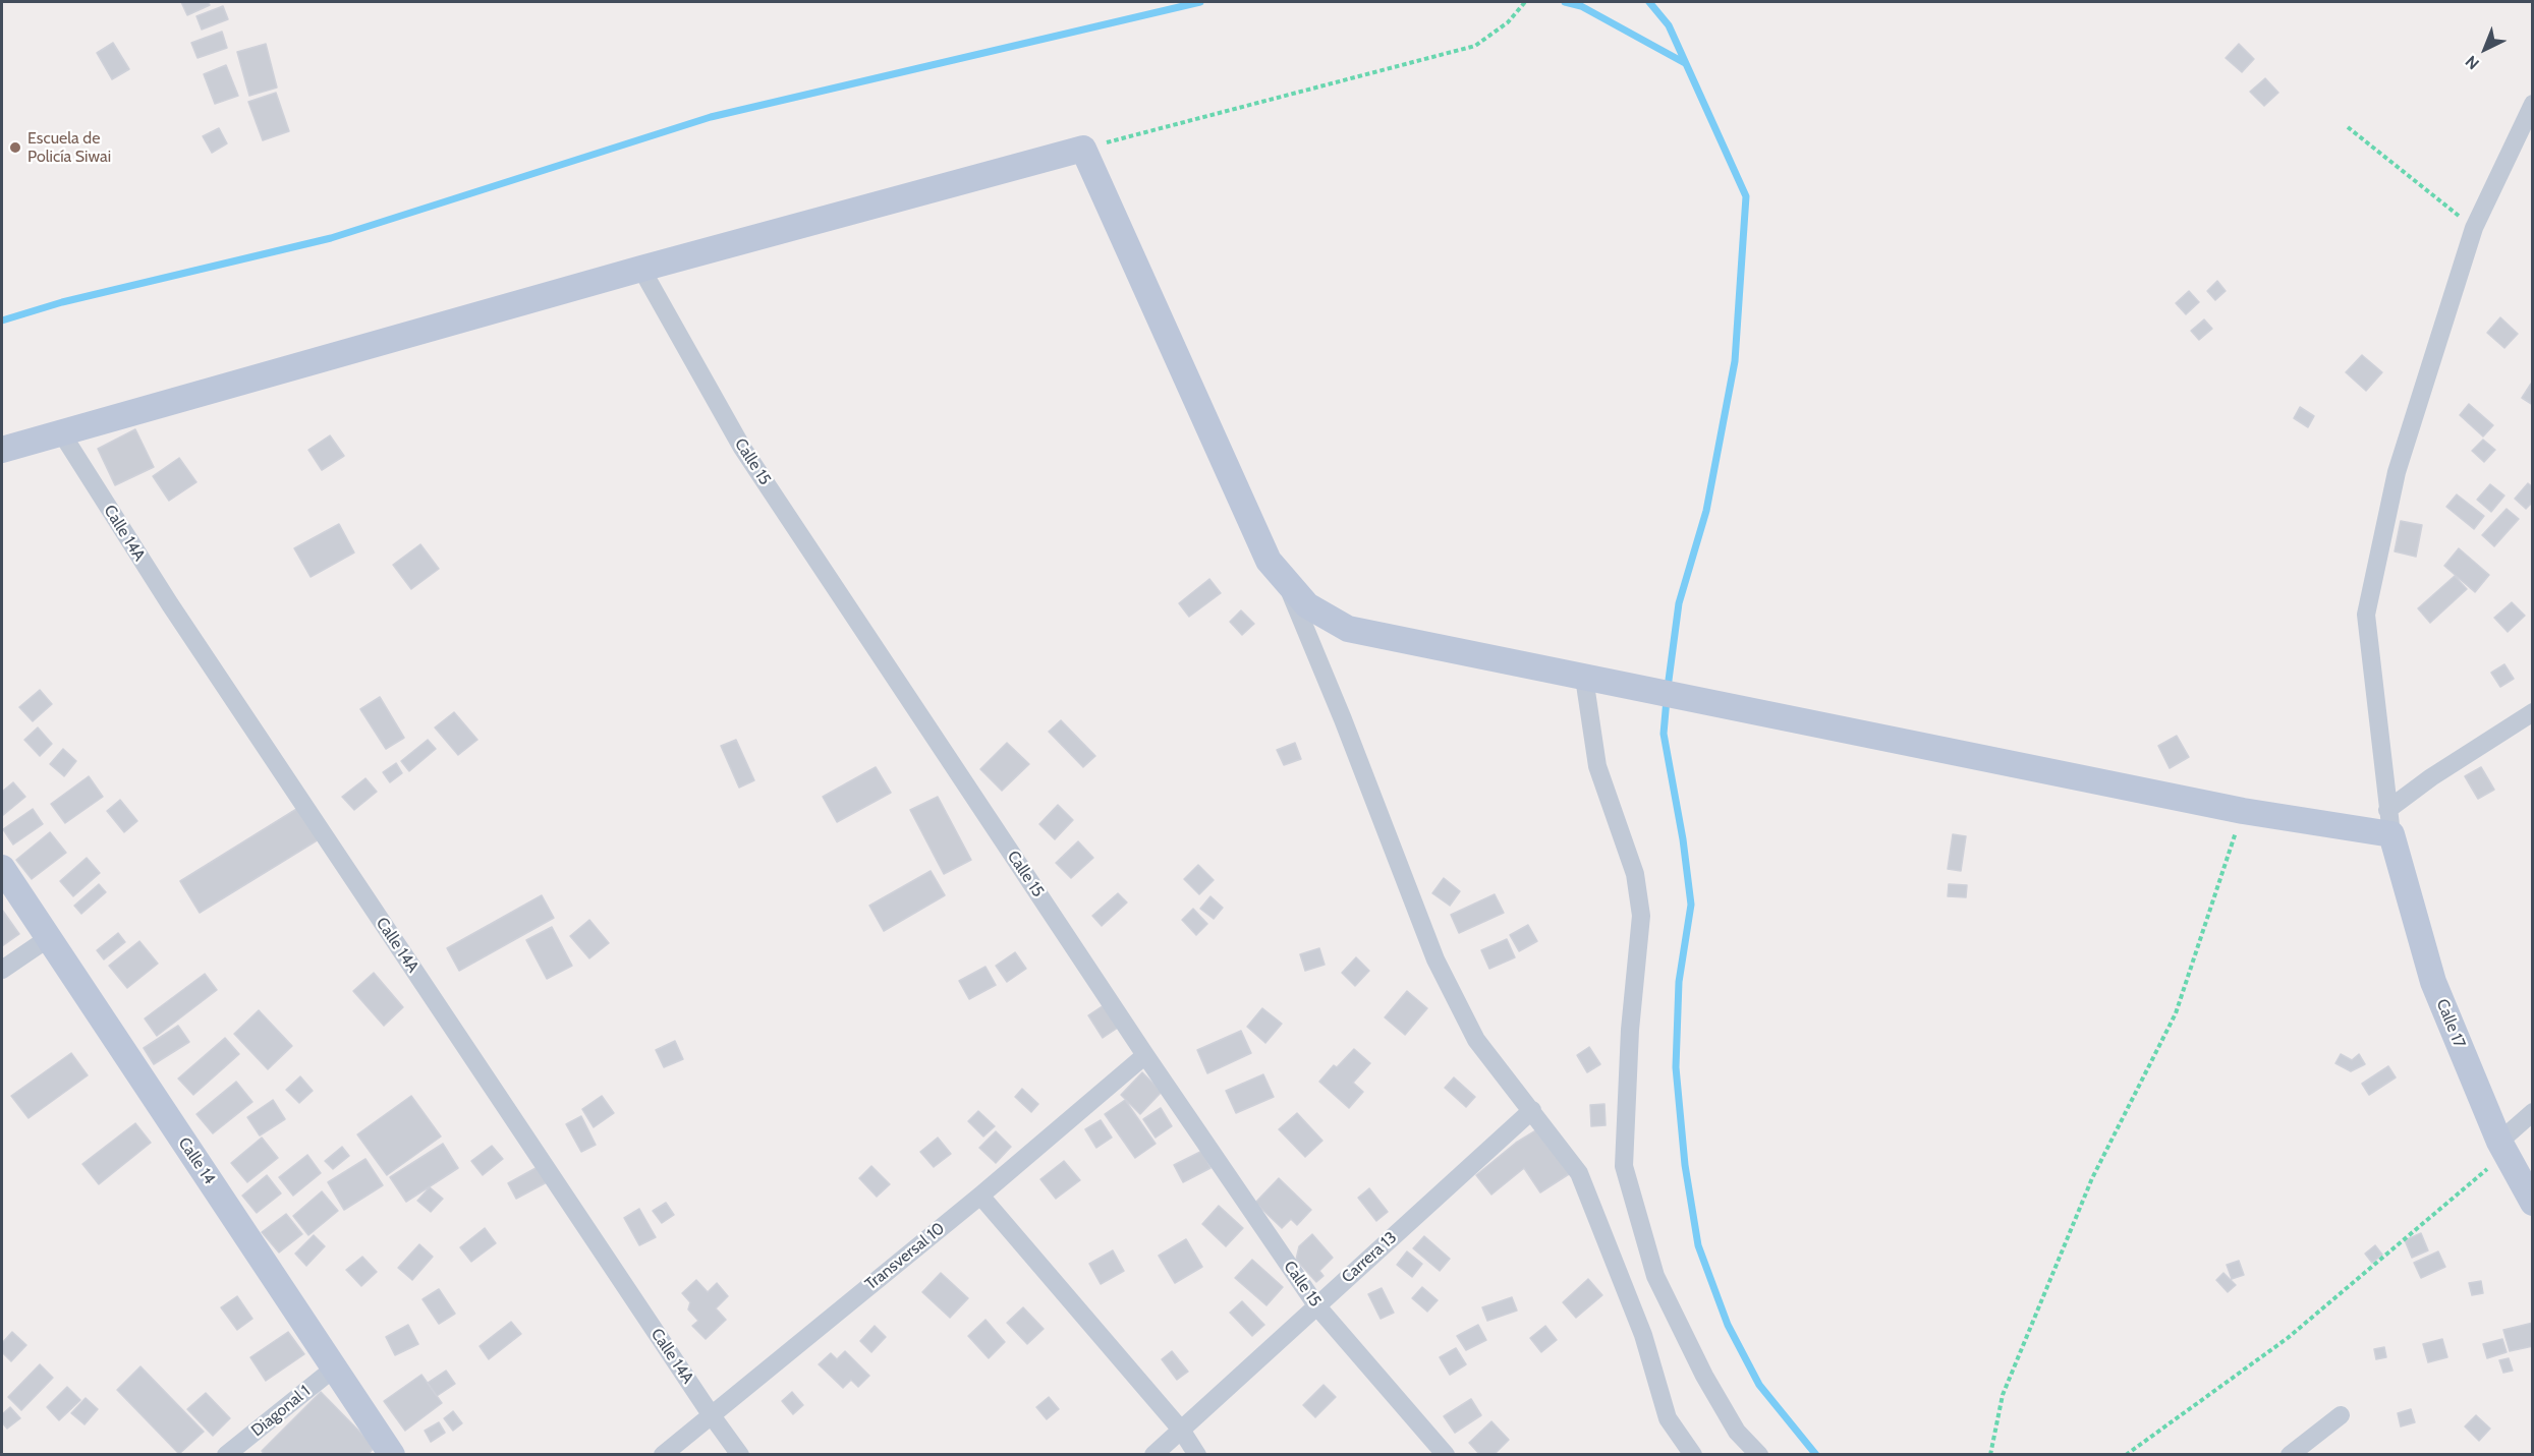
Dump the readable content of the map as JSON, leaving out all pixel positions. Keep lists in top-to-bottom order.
{
  "streets": {
    "street": [
      "Calle 15",
      "Calle 14A",
      "Calle 17",
      "Calle 14",
      "Transversal 10",
      "Carrera 13",
      "Diagonal 1"
    ]
  },
  "crossings": [
    ["Calle 15", "Transversal 10"],
    ["Calle 15", "Carrera 13"],
    ["Calle 14A", "Transversal 10"],
    ["Calle 14", "Diagonal 1"]
  ],
  "places": ["Escuela de Policía Siwai"],
  "north": "bottom left"
}
